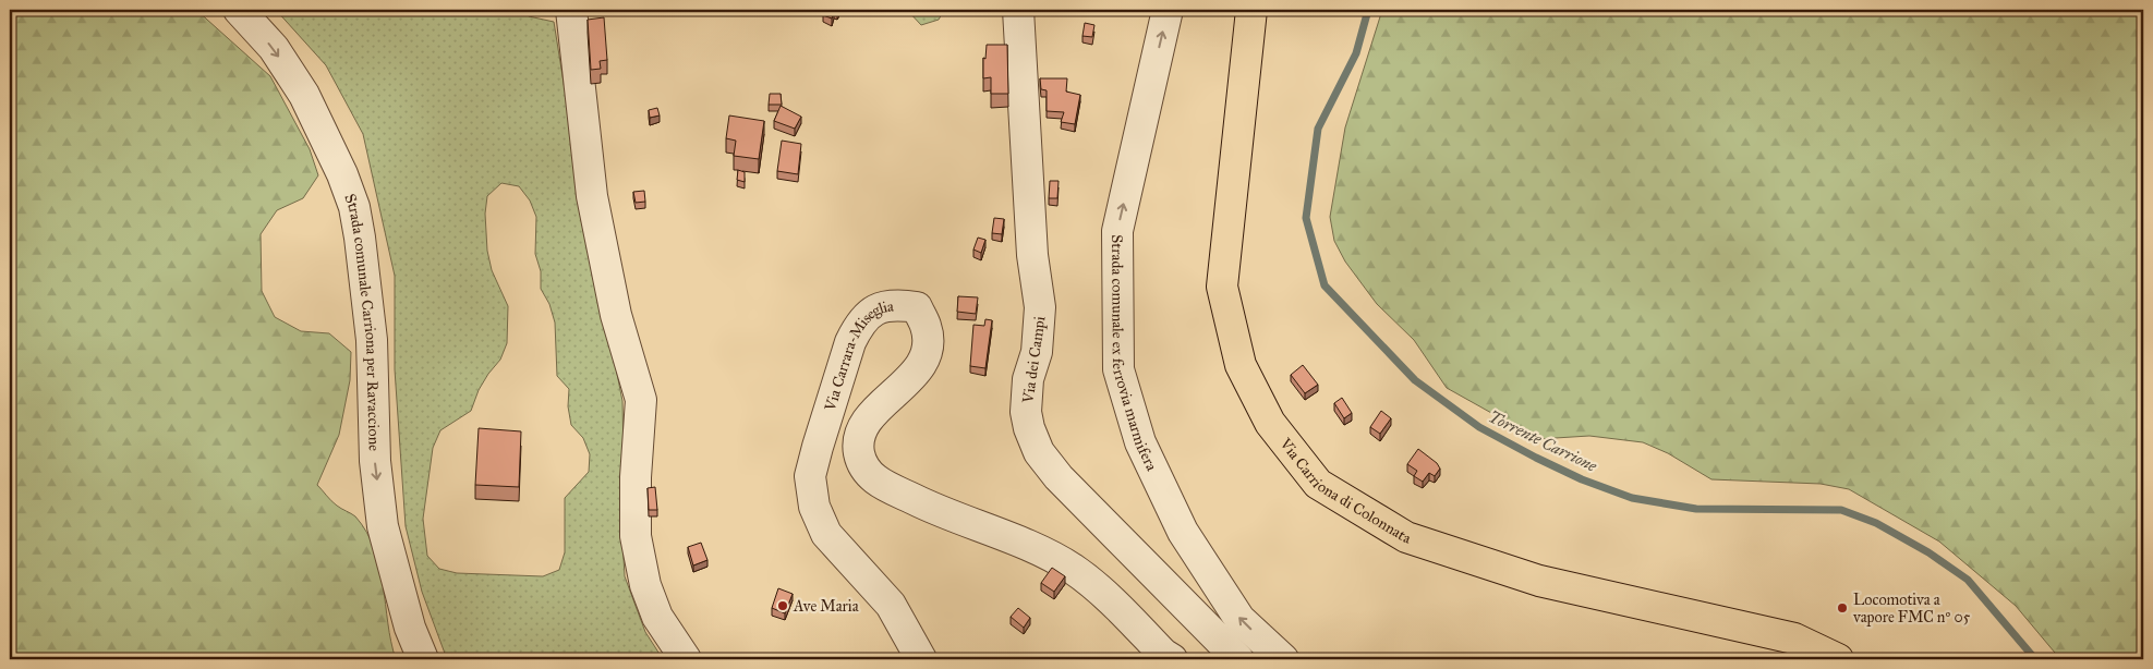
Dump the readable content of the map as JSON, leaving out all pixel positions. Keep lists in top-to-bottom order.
{
  "streets": {
    "main road": ["Via Carriona di Colonnata"],
    "street": [
      "Strada comunale Carriona per Ravaccione",
      "Strada comunale ex ferrovia marmifera",
      "Via dei Campi",
      "Via Carrara-Miseglia"
    ]
  },
  "one_way": ["Strada comunale ex ferrovia marmifera"],
  "water": ["Torrente Carrione"],
  "places": ["Ave Maria", "Locomotiva a vapore FMC nº 05"]
}
